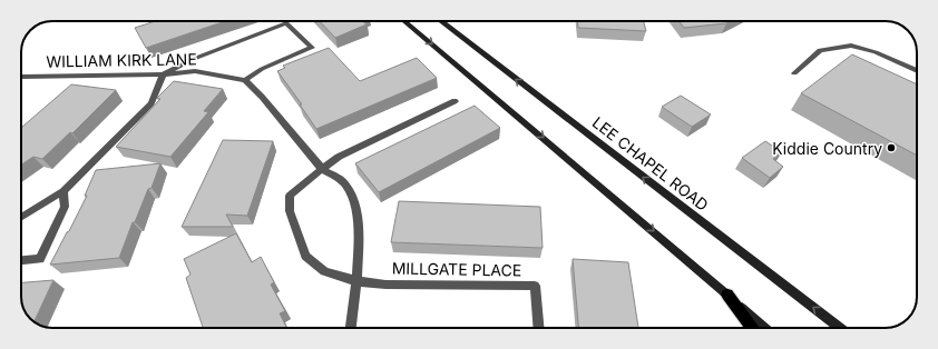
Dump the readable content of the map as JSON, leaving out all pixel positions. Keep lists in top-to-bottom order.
{
  "streets": {
    "main road": ["LEE CHAPEL ROAD"],
    "street": ["WILLIAM KIRK LANE", "MILLGATE PLACE"]
  },
  "places": ["Kiddie Country"]
}
